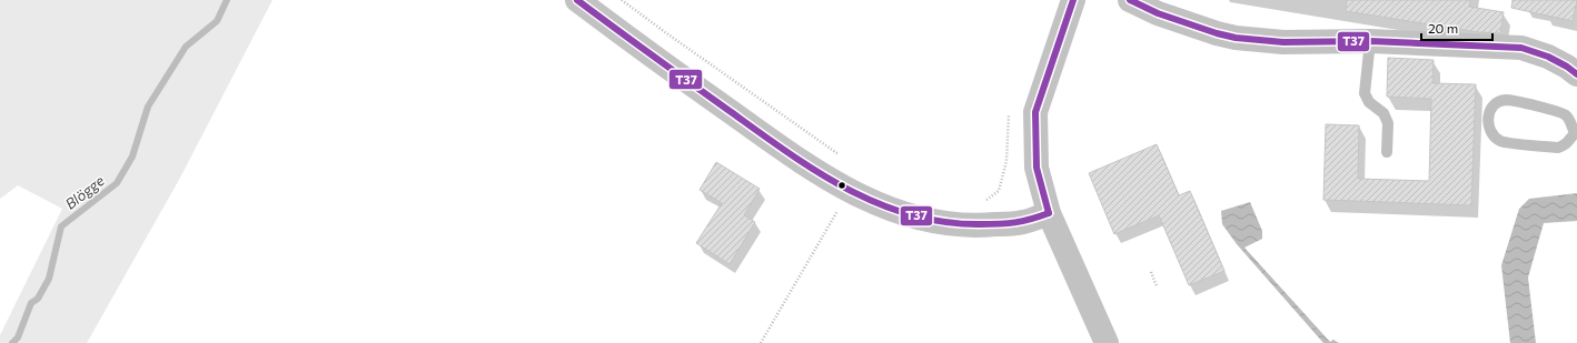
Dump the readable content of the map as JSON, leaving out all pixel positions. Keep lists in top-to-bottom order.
{
  "water": ["Blögge"],
  "lines": ["transit line T37"],
  "scale_bar": "20 m"
}
